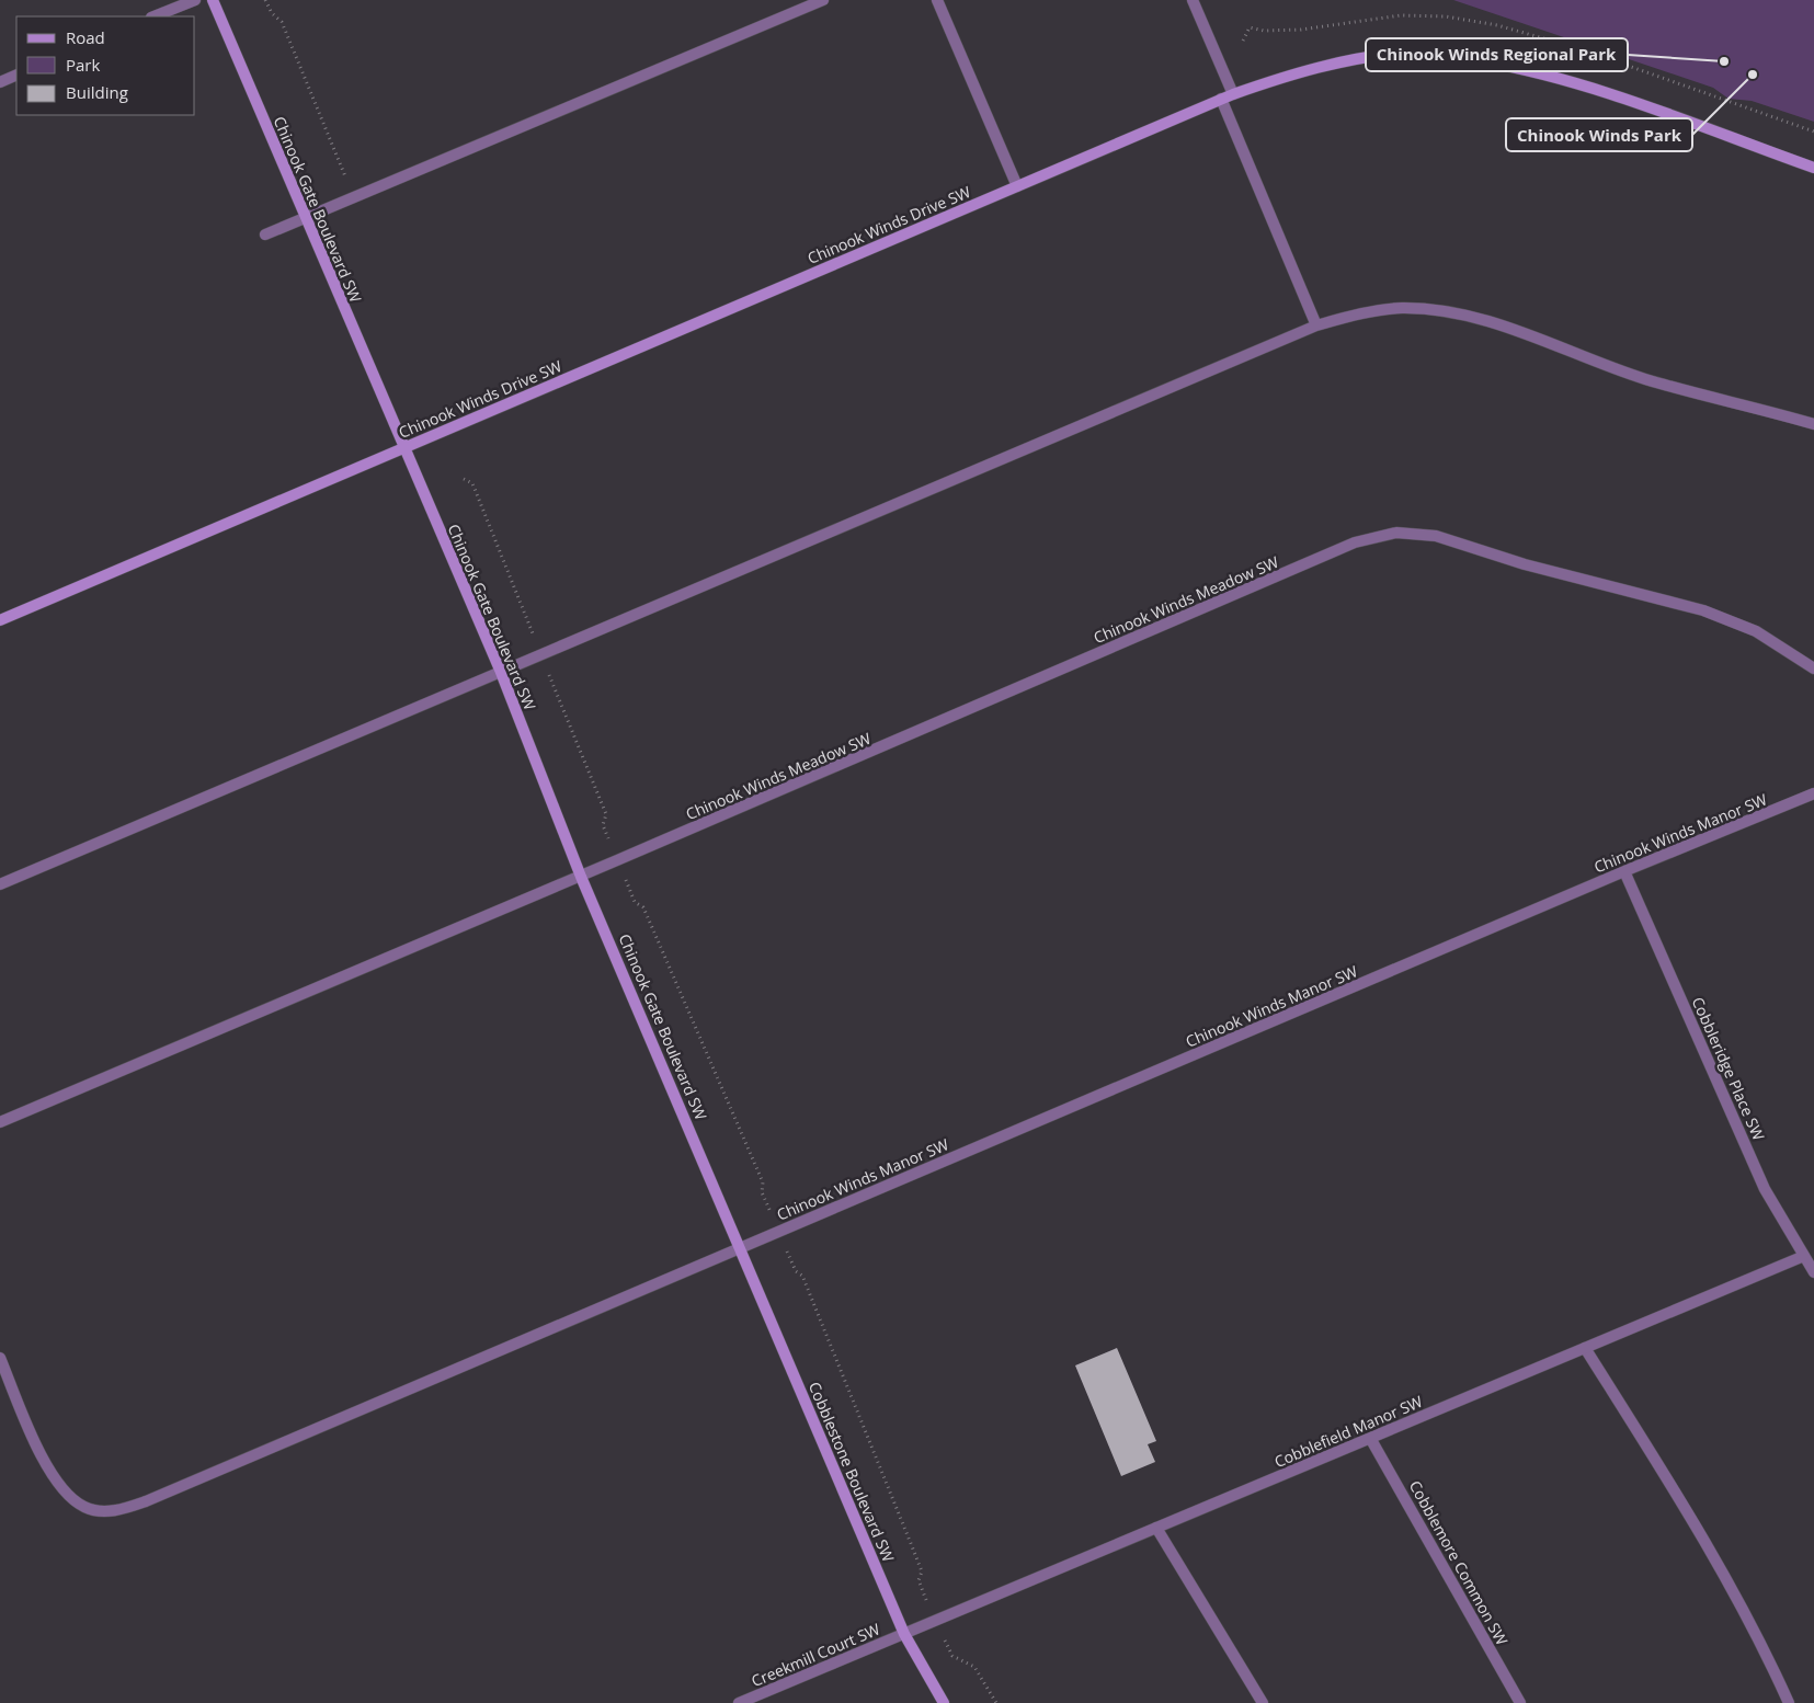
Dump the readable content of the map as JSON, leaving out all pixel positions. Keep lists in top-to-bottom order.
{
  "streets": {
    "street": [
      "Chinook Gate Boulevard SW",
      "Chinook Winds Drive SW",
      "Chinook Winds Meadow SW",
      "Chinook Winds Manor SW",
      "Cobbleridge Place SW",
      "Cobblefield Manor SW",
      "Cobblestone Boulevard SW",
      "Cobblemore Common SW",
      "Creekmill Court SW"
    ]
  },
  "crossings": [
    ["Chinook Gate Boulevard SW", "Chinook Winds Drive SW"],
    ["Chinook Gate Boulevard SW", "Chinook Winds Meadow SW"],
    ["Chinook Gate Boulevard SW", "Chinook Winds Manor SW"],
    ["Chinook Gate Boulevard SW", "Cobblestone Boulevard SW"],
    ["Chinook Winds Manor SW", "Cobbleridge Place SW"],
    ["Chinook Winds Manor SW", "Cobblestone Boulevard SW"],
    ["Cobbleridge Place SW", "Cobblefield Manor SW"],
    ["Cobblefield Manor SW", "Cobblestone Boulevard SW"],
    ["Cobblefield Manor SW", "Cobblemore Common SW"],
    ["Cobblefield Manor SW", "Creekmill Court SW"],
    ["Cobblestone Boulevard SW", "Creekmill Court SW"]
  ],
  "places": ["Chinook Winds Regional Park", "Chinook Winds Park"],
  "legend": ["Road", "Park", "Building"]
}
